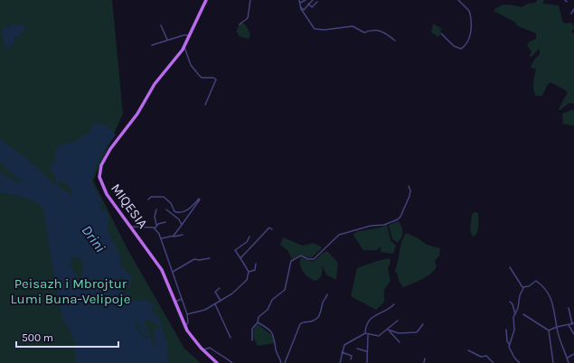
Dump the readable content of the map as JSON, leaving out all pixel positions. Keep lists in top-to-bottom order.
{
  "streets": {
    "main road": ["MIQESIA"]
  },
  "water": ["Drini"],
  "parks": ["Peisazh i Mbrojtur Lumi Buna-Velipoje"],
  "scale_bar": "500 m"
}
